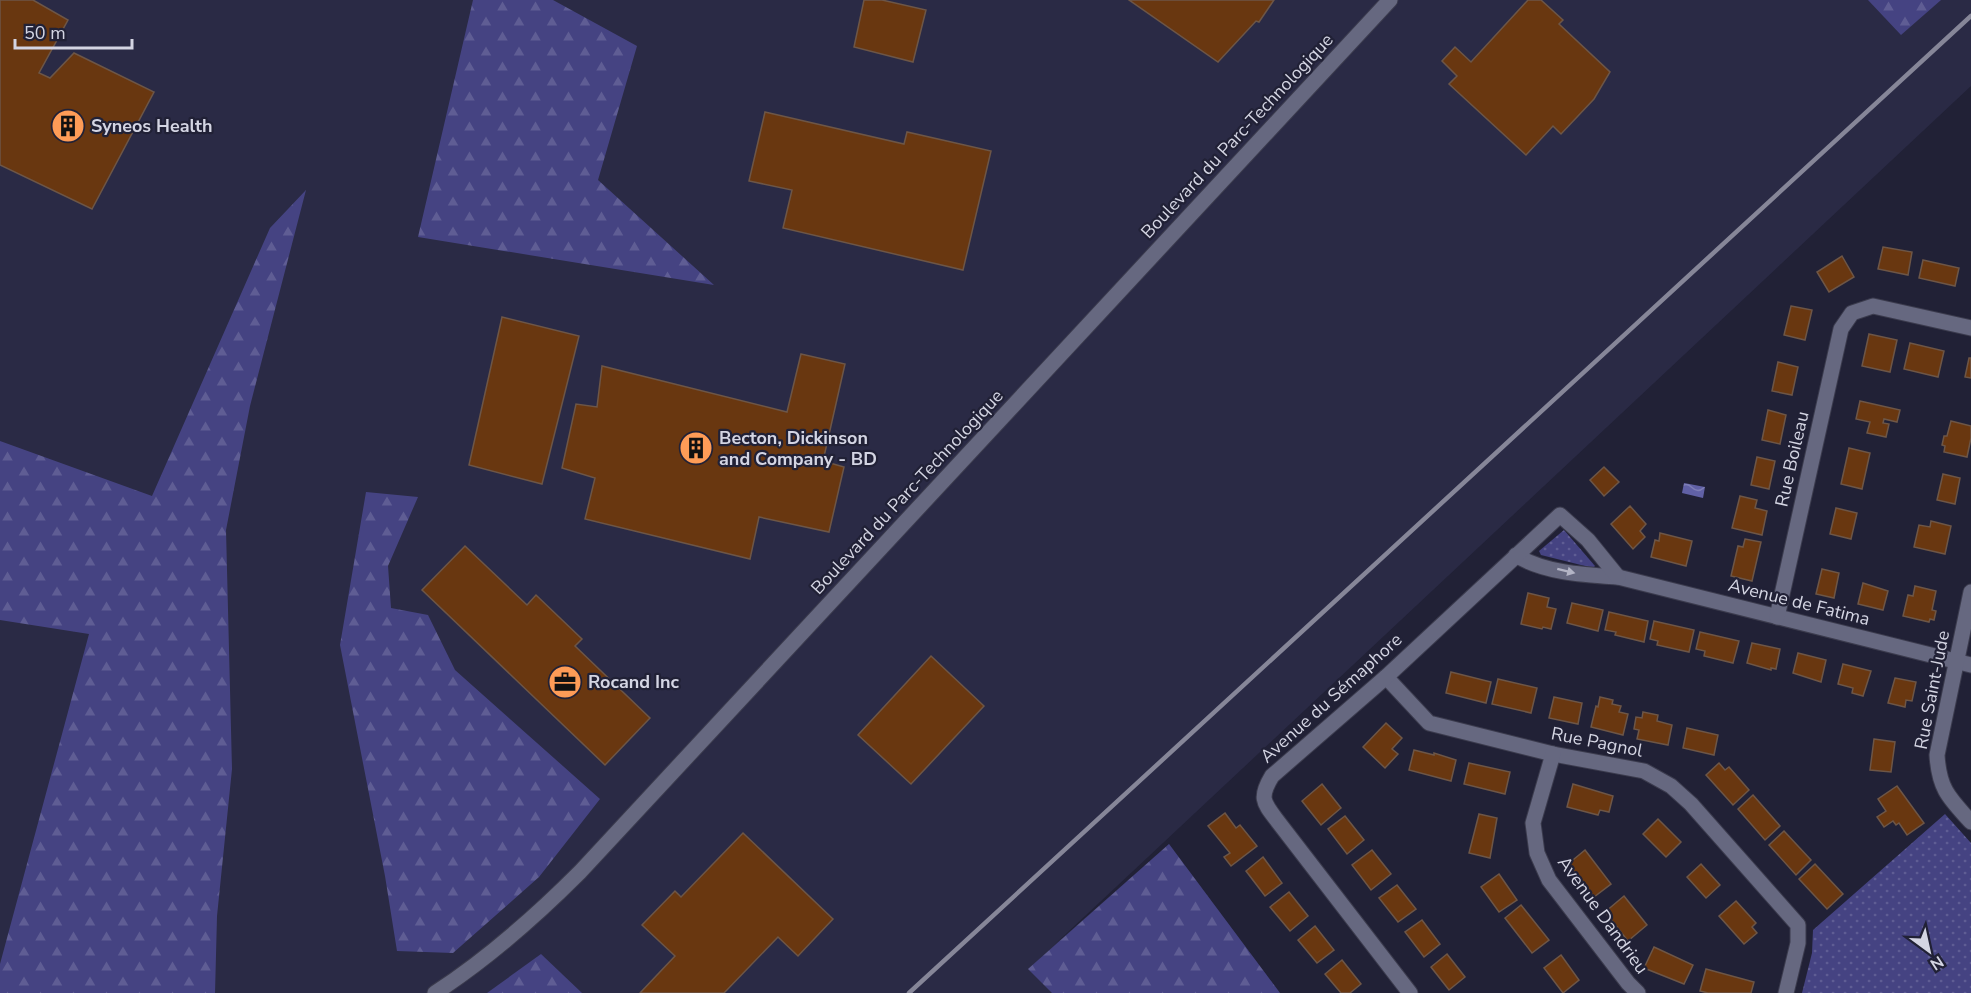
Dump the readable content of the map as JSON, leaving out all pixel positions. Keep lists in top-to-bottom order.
{
  "streets": {
    "street": [
      "Boulevard du Parc-Technologique",
      "Rue Boileau",
      "Avenue de Fatima",
      "Rue Saint-Jude",
      "Avenue du Sémaphore",
      "Rue Pagnol",
      "Avenue Dandrieu"
    ]
  },
  "crossings": [
    ["Rue Boileau", "Avenue de Fatima"],
    ["Avenue de Fatima", "Rue Saint-Jude"],
    ["Avenue de Fatima", "Avenue du Sémaphore"],
    ["Avenue du Sémaphore", "Rue Pagnol"],
    ["Rue Pagnol", "Avenue Dandrieu"]
  ],
  "places": {
    "building": ["Syneos Health", "Becton, Dickinson and Company - BD"],
    "office": ["Rocand Inc"]
  },
  "scale_bar": "50 m",
  "north": "bottom right"
}
